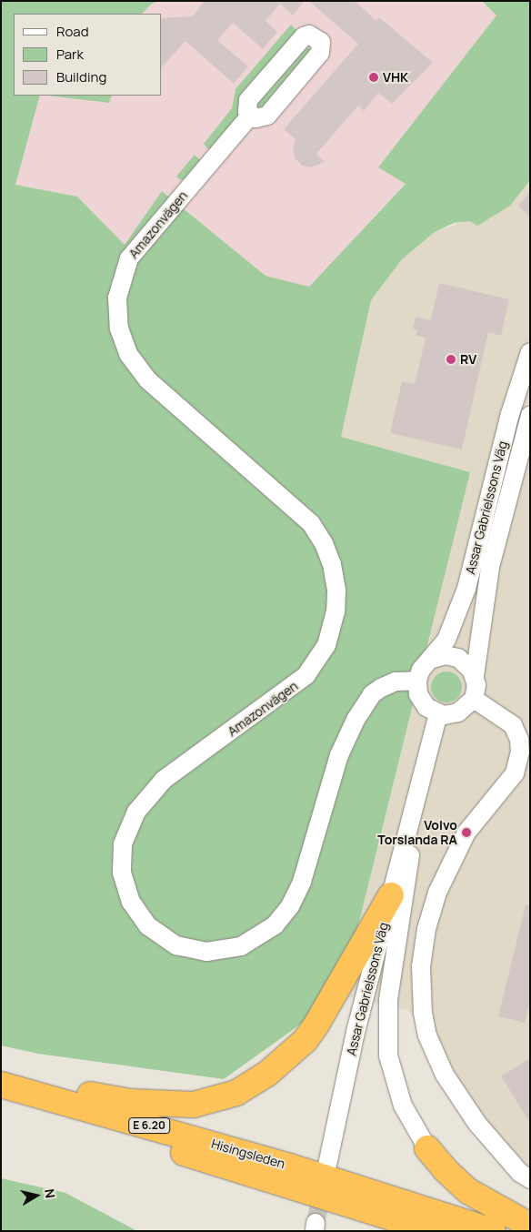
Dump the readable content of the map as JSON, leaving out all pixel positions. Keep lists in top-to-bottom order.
{
  "streets": {
    "highway": ["E 6.20", "Hisingsleden"],
    "street": ["Amazonvägen", "Assar Gabrielssons Väg"]
  },
  "crossings": [
    ["Amazonvägen", "Assar Gabrielssons Väg"]
  ],
  "places": ["VHK", "RV", "Volvo Torslanda RA"],
  "legend": ["Road", "Park", "Building"],
  "north": "right"
}
